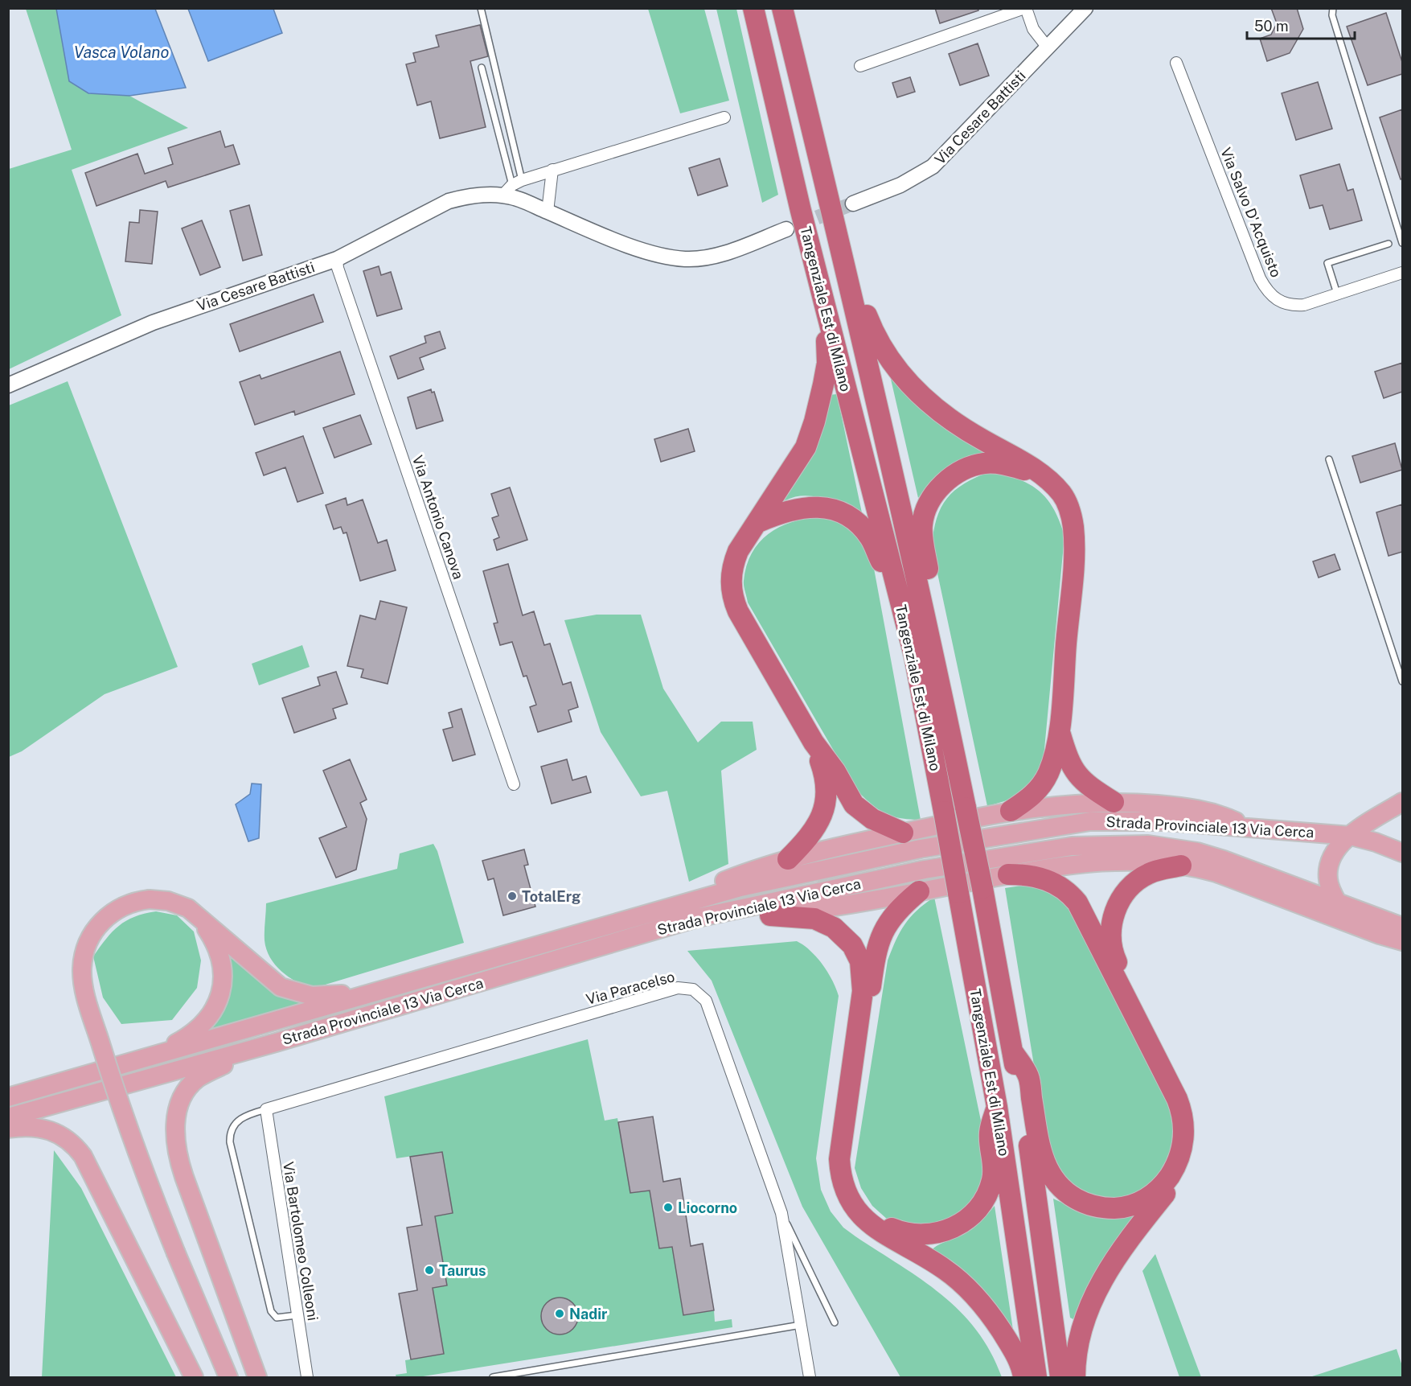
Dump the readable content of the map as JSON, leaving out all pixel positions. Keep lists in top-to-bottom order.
{
  "streets": {
    "highway": ["Tangenziale Est di Milano"],
    "main road": ["Strada Provinciale 13 Via Cerca"],
    "street": [
      "Via Cesare Battisti",
      "Via Salvo D'Acquisto",
      "Via Antonio Canova",
      "Via Paracelso",
      "Via Bartolomeo Colleoni"
    ]
  },
  "crossings": [
    ["Via Cesare Battisti", "Via Antonio Canova"],
    ["Via Paracelso", "Via Bartolomeo Colleoni"]
  ],
  "water": ["Vasca Volano"],
  "places": [
    "TotalErg",
    "Liocorno",
    "Taurus",
    "Nadir"
  ],
  "scale_bar": "50 m"
}
